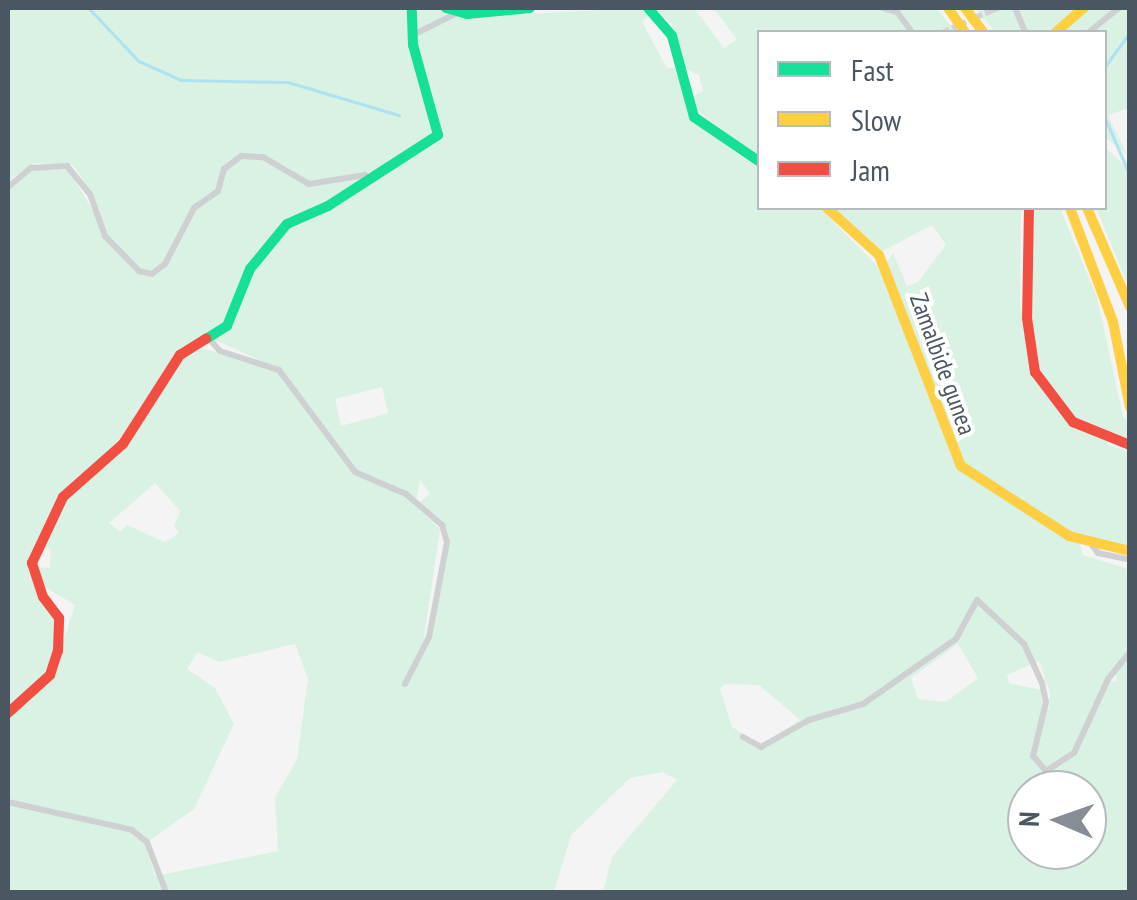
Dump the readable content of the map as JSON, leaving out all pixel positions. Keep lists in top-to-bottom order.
{
  "streets": {
    "main road": ["Zamalbide gunea"]
  },
  "legend": ["Fast", "Slow", "Jam"],
  "north": "left"
}
